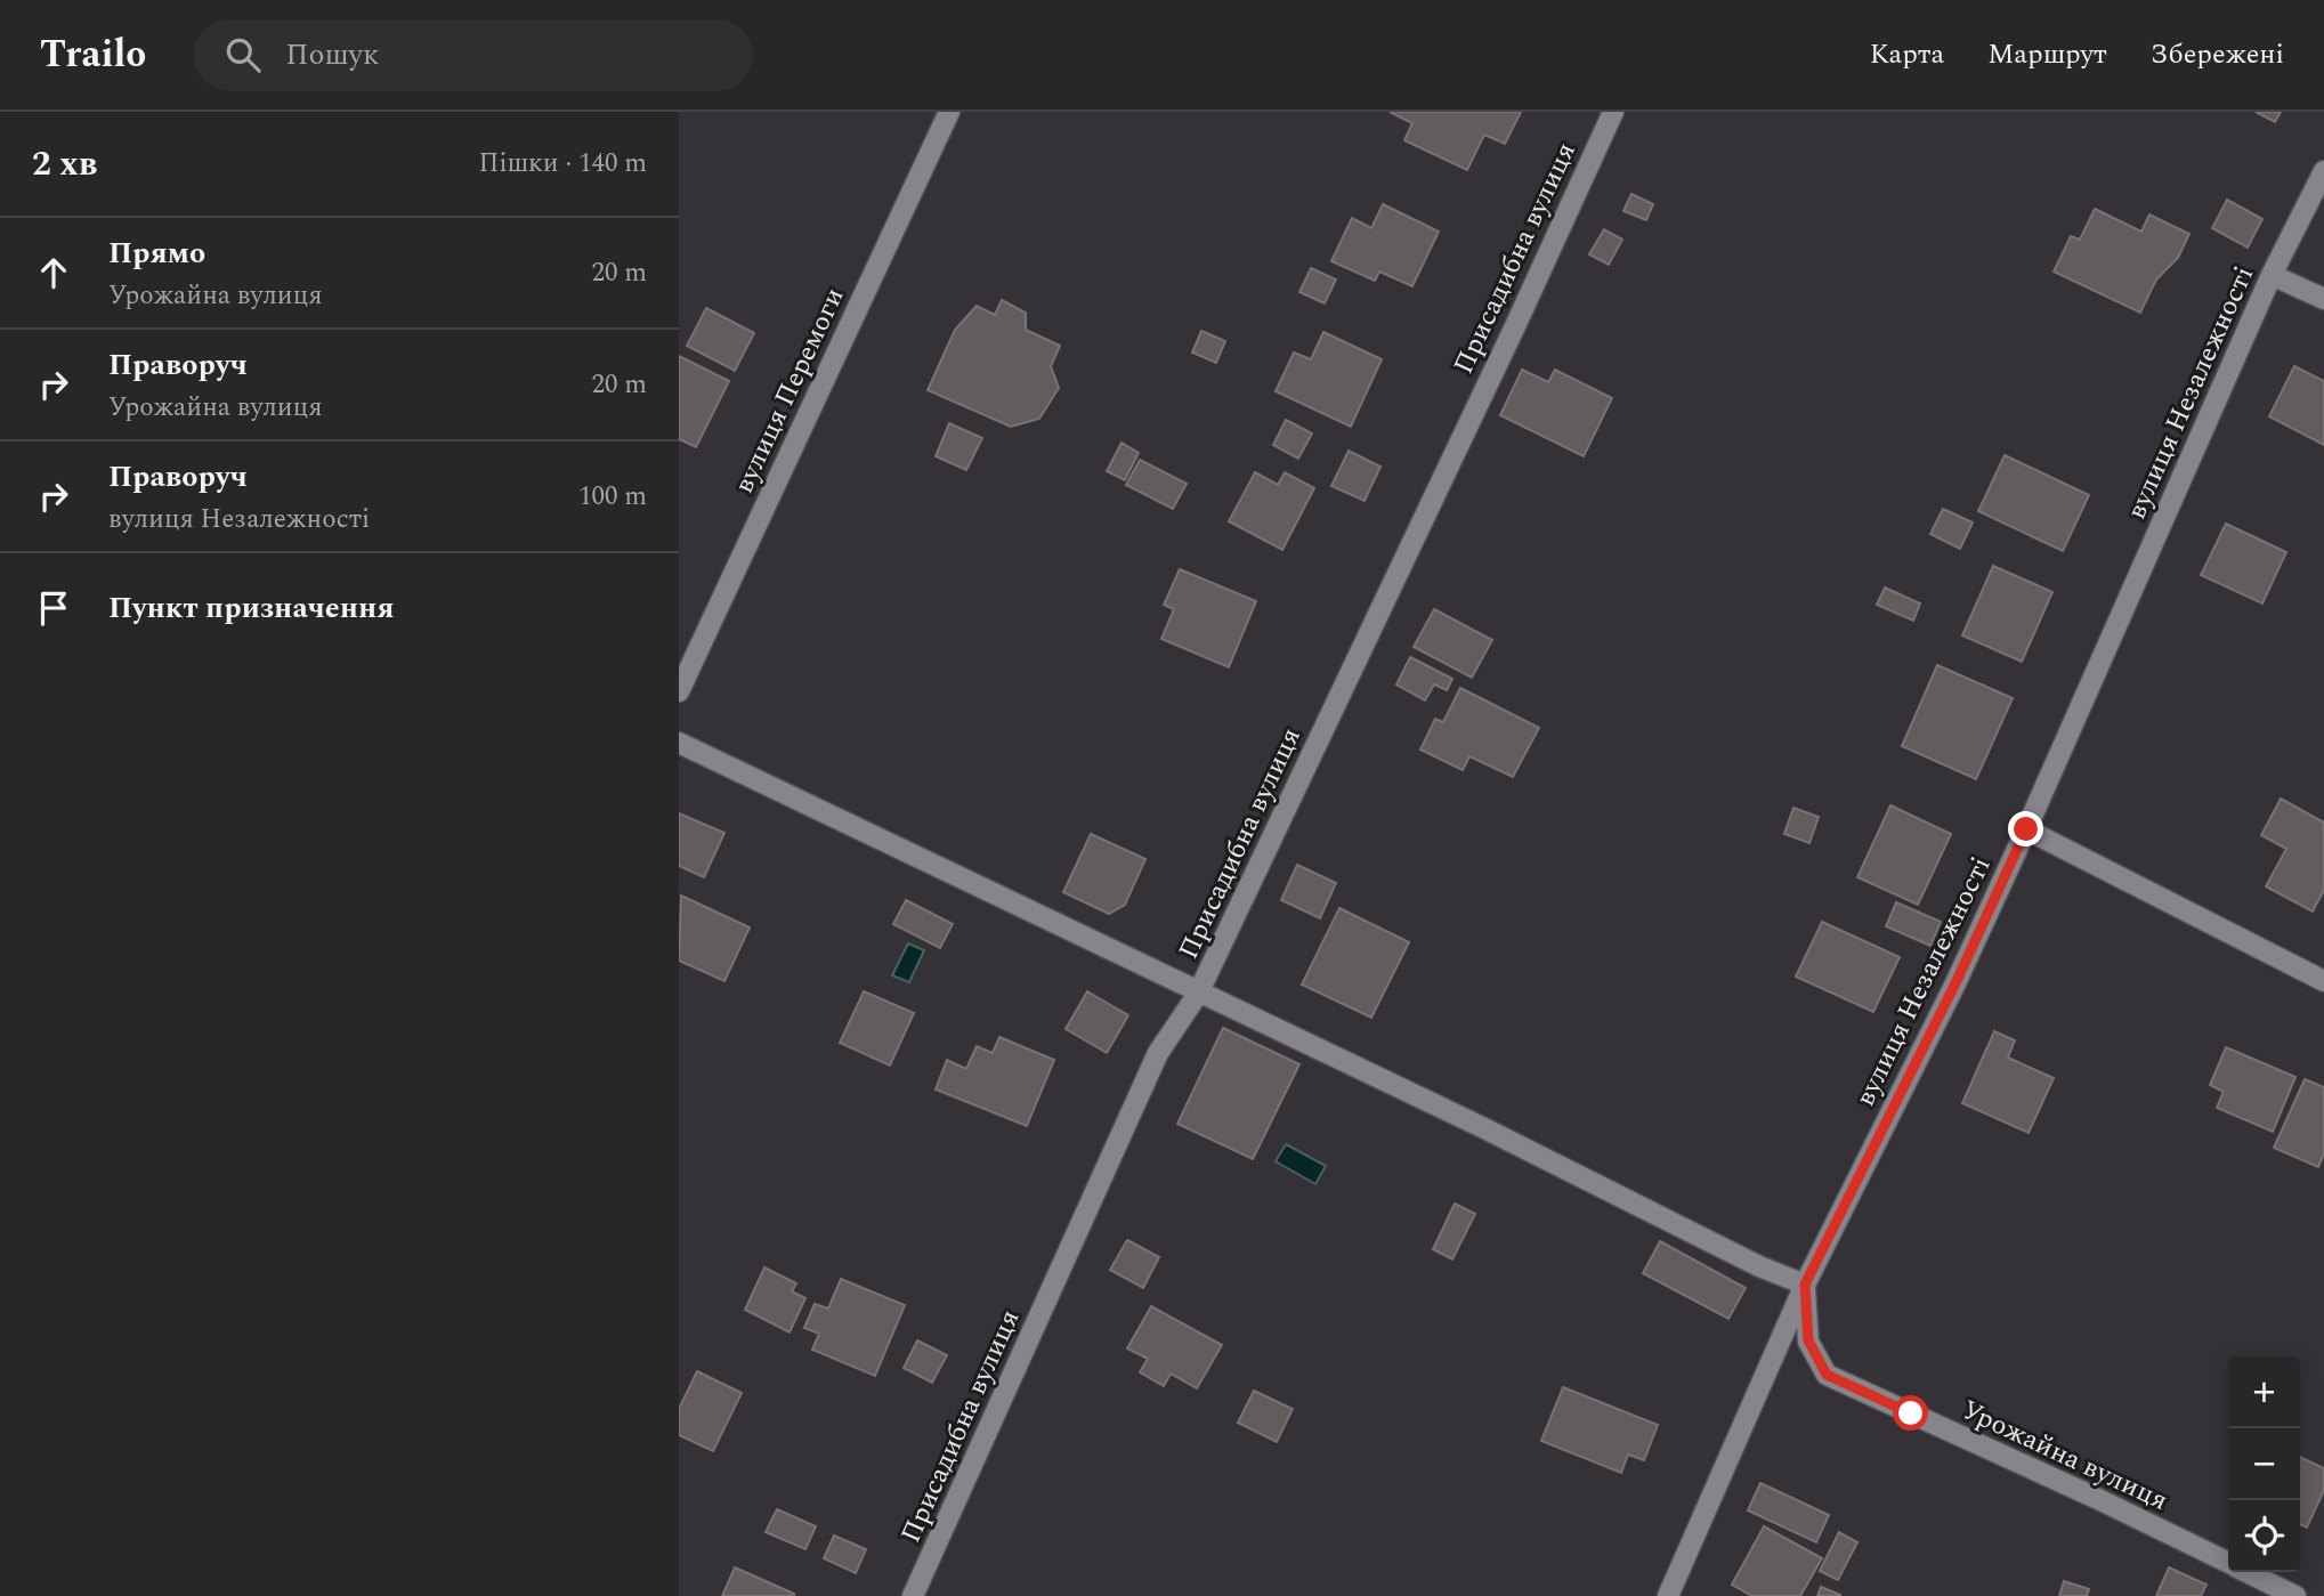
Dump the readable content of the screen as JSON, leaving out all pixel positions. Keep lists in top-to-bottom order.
{
  "streets": {
    "street": [
      "Присадибна вулиця",
      "вулиця Перемоги",
      "вулиця Незалежності",
      "Урожайна вулиця"
    ]
  },
  "crossings": [
    ["вулиця Незалежності", "Урожайна вулиця"]
  ],
  "page": {
    "header": "Trailo",
    "search": "Пошук",
    "nav": ["Карта", "Маршрут", "Збережені"],
    "heading": ["2 хв", "Пішки · 140 m"],
    "list": [
      ["Прямо", "Урожайна вулиця", "20 m"],
      ["Праворуч", "Урожайна вулиця", "20 m"],
      ["Праворуч", "вулиця Незалежності", "100 m"],
      "Пункт призначення"
    ],
    "map_buttons": ["+", "−"]
  }
}
